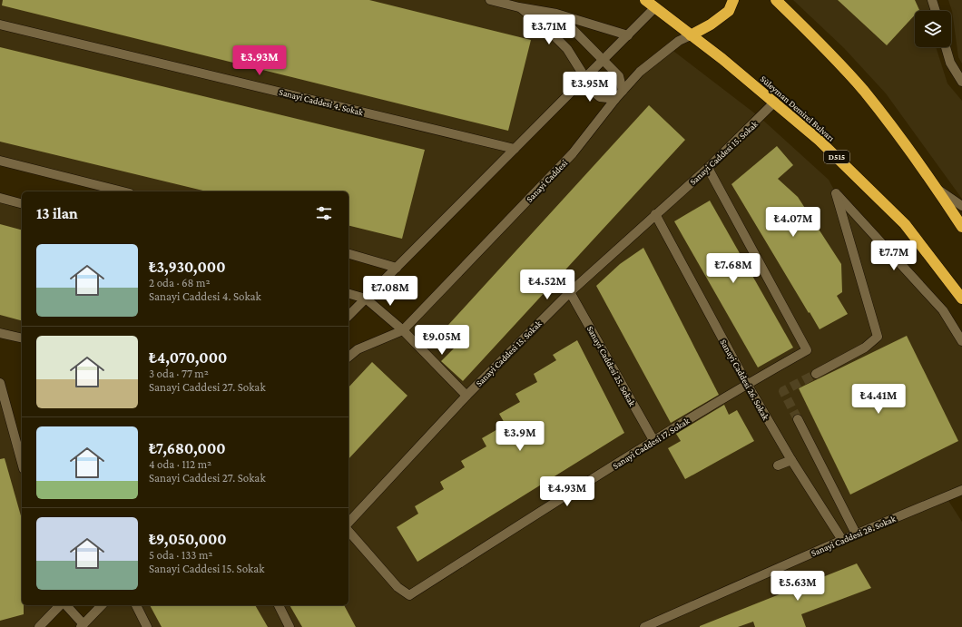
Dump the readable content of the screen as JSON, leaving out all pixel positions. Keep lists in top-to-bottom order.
{
  "streets": {
    "highway": ["Süleyman Demirel Bulvarı", "D515"],
    "street": [
      "Sanayi Caddesi 4. Sokak",
      "Sanayi Caddesi 15. Sokak",
      "Sanayi Caddesi",
      "Sanayi Caddesi 25. Sokak",
      "Sanayi Caddesi 26. Sokak",
      "Sanayi Caddesi 17. Sokak",
      "Sanayi Caddesi 28. Sokak"
    ]
  },
  "crossings": [
    ["Süleyman Demirel Bulvarı", "Sanayi Caddesi 15. Sokak"],
    ["Süleyman Demirel Bulvarı", "Sanayi Caddesi"],
    ["Sanayi Caddesi 15. Sokak", "Sanayi Caddesi 25. Sokak"],
    ["Sanayi Caddesi 15. Sokak", "Sanayi Caddesi 26. Sokak"],
    ["Sanayi Caddesi 15. Sokak", "Sanayi Caddesi 17. Sokak"],
    ["Sanayi Caddesi 25. Sokak", "Sanayi Caddesi 17. Sokak"],
    ["Sanayi Caddesi 26. Sokak", "Sanayi Caddesi 17. Sokak"],
    ["Sanayi Caddesi 26. Sokak", "Sanayi Caddesi 28. Sokak"]
  ],
  "page": {
    "price": [
      "₺3.71M",
      "₺3.93M",
      "₺3.95M",
      "₺4.07M",
      "₺7.7M",
      "₺7.68M",
      "₺4.52M",
      "₺7.08M",
      "₺9.05M",
      "₺4.41M",
      "₺3.9M",
      "₺4.93M",
      "₺5.63M"
    ],
    "heading": "13 ilan",
    "list": [
      {
        "name": "₺3,930,000",
        "note": "2 oda · 68 m² · Sanayi Caddesi 4. Sokak"
      },
      {
        "name": "₺4,070,000",
        "note": "3 oda · 77 m² · Sanayi Caddesi 27. Sokak"
      },
      {
        "name": "₺7,680,000",
        "note": "4 oda · 112 m² · Sanayi Caddesi 27. Sokak"
      },
      {
        "name": "₺9,050,000",
        "note": "5 oda · 133 m² · Sanayi Caddesi 15. Sokak"
      }
    ]
  }
}
